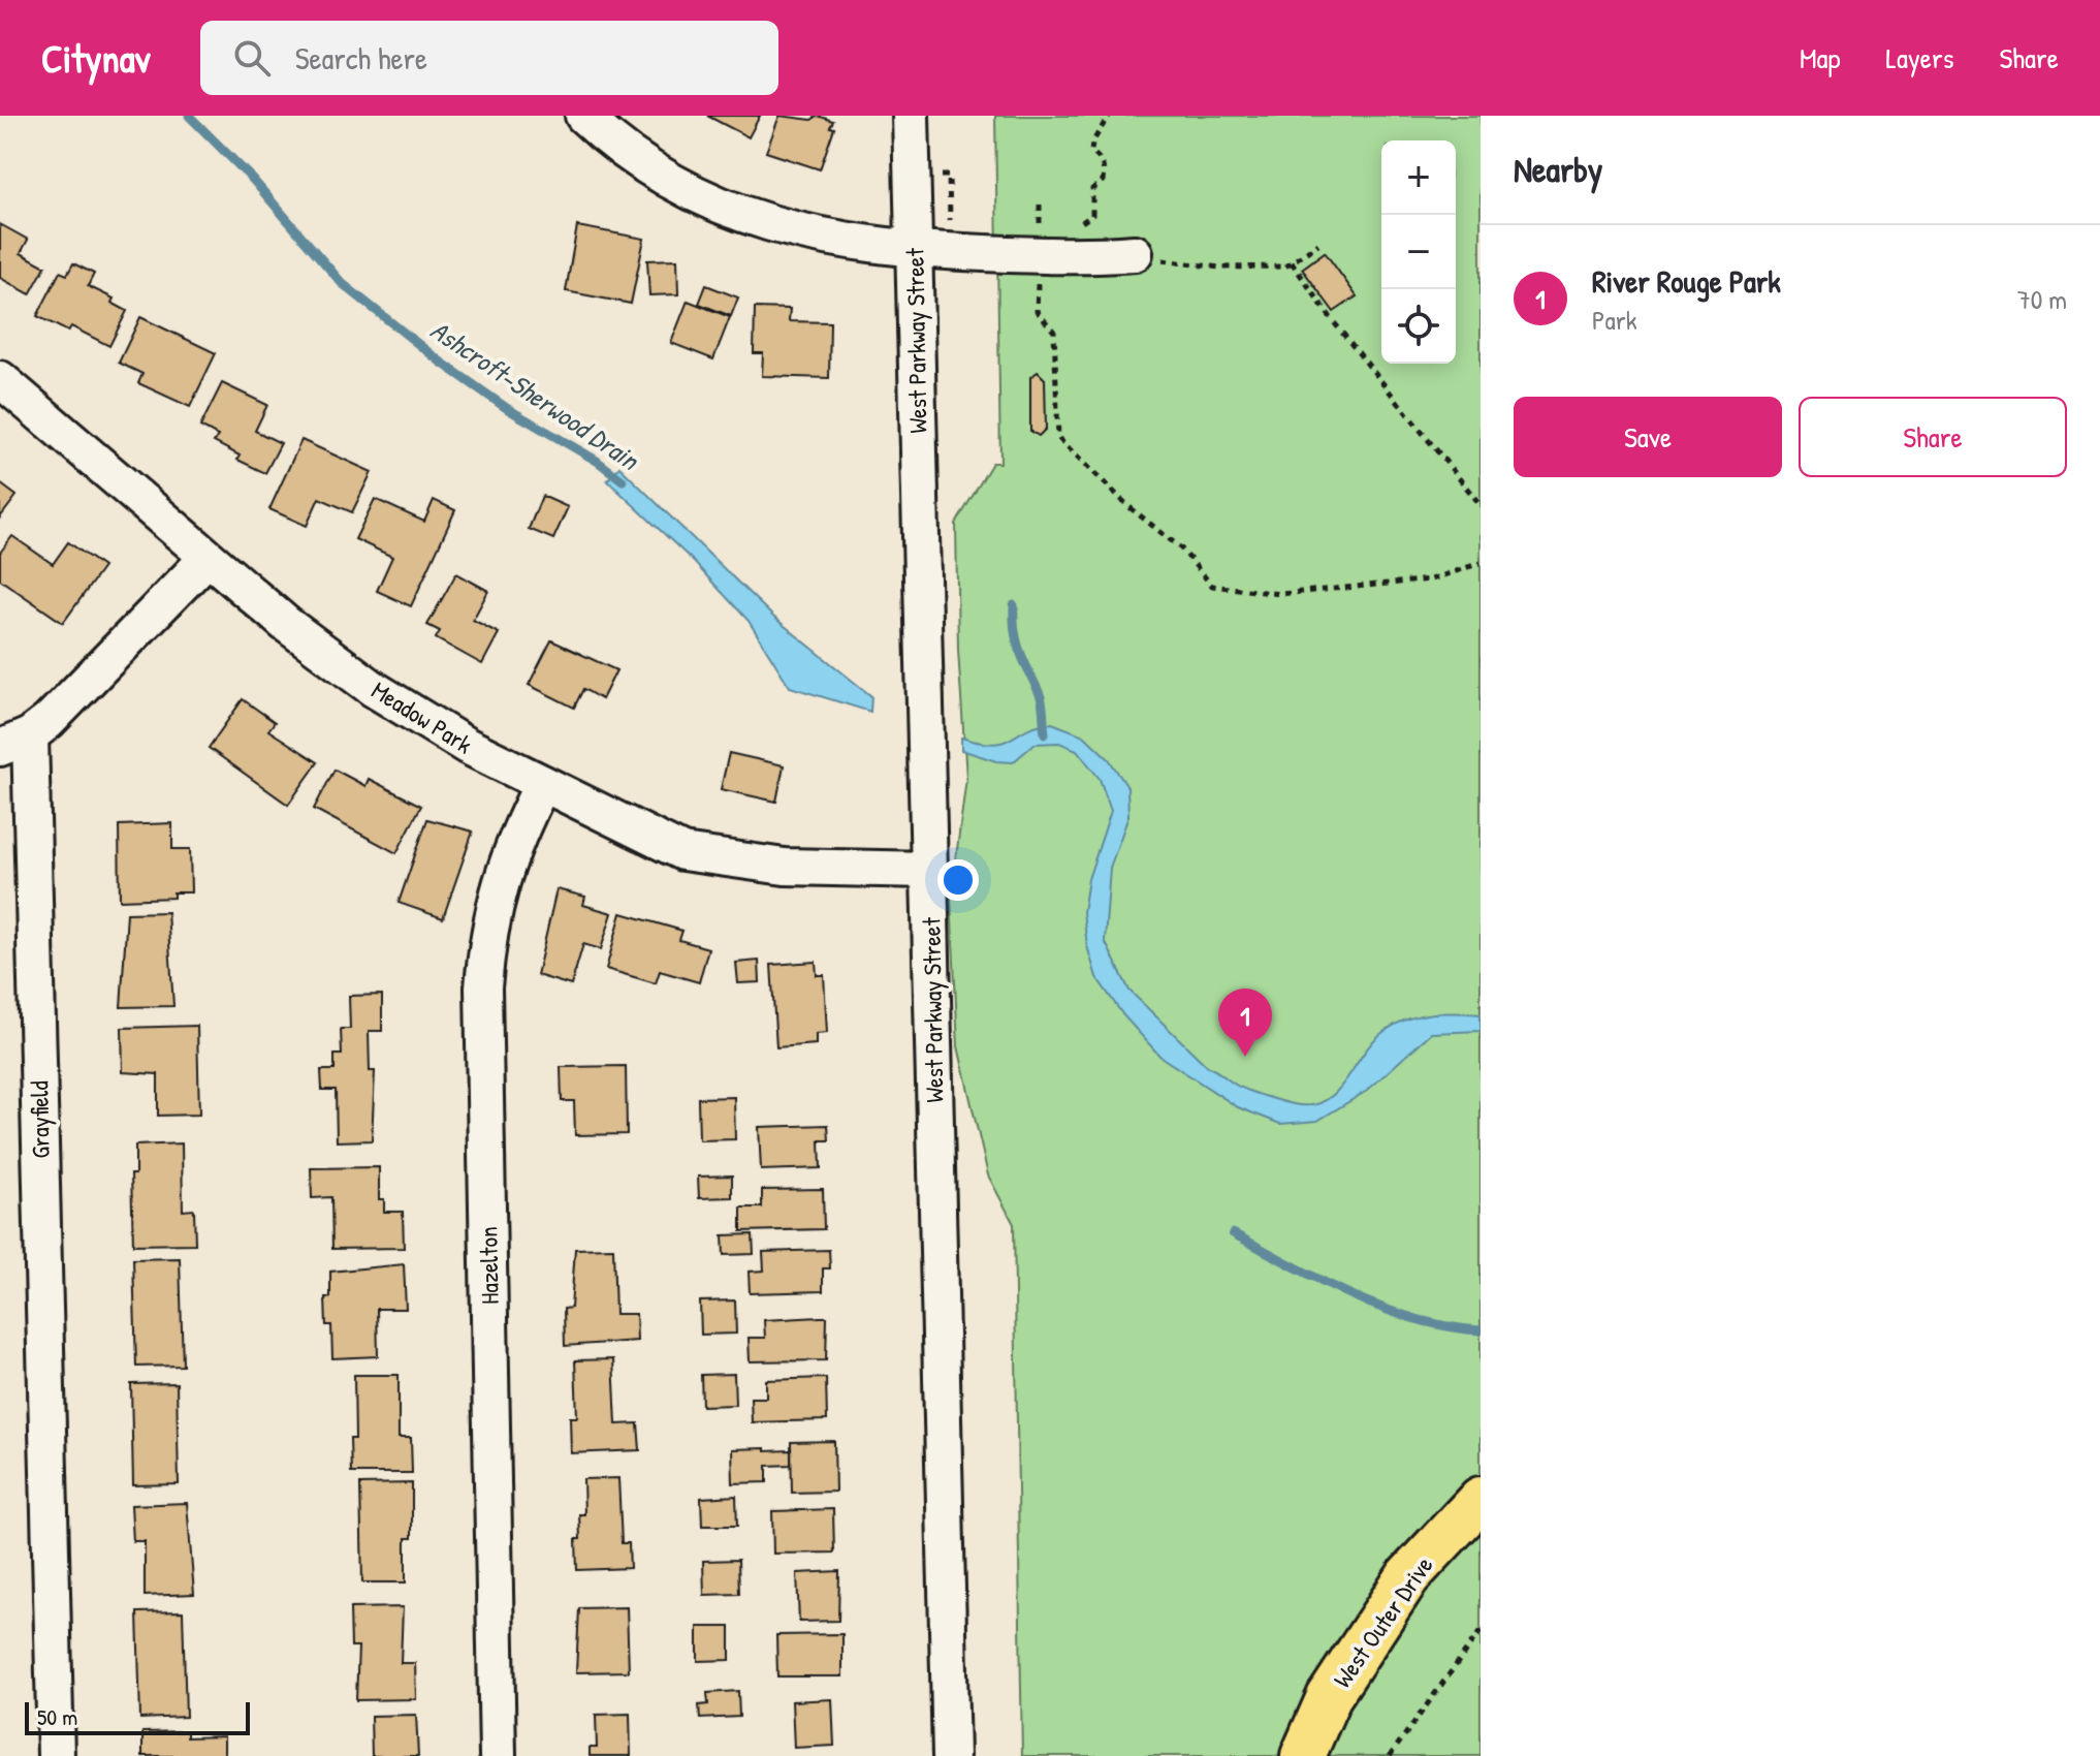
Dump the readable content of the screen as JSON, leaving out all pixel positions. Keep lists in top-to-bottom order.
{
  "streets": {
    "main road": ["West Outer Drive"],
    "street": [
      "West Parkway Street",
      "Meadow Park",
      "Grayfield",
      "Hazelton"
    ]
  },
  "crossings": [
    ["West Parkway Street", "Meadow Park"],
    ["Meadow Park", "Grayfield"],
    ["Meadow Park", "Hazelton"]
  ],
  "water": ["Ashcroft-Sherwood Drain"],
  "scale_bar": "50 m",
  "page": {
    "header": "Citynav",
    "search": "Search here",
    "nav": ["Map", "Layers", "Share"],
    "heading": "Nearby",
    "map_buttons": ["+", "−"],
    "list": [
      {
        "mark": "1",
        "name": "River Rouge Park",
        "note": "Park",
        "value": "70 m"
      }
    ],
    "buttons": ["Save", "Share"],
    "pins": "1",
    "scale": "50 m"
  }
}
